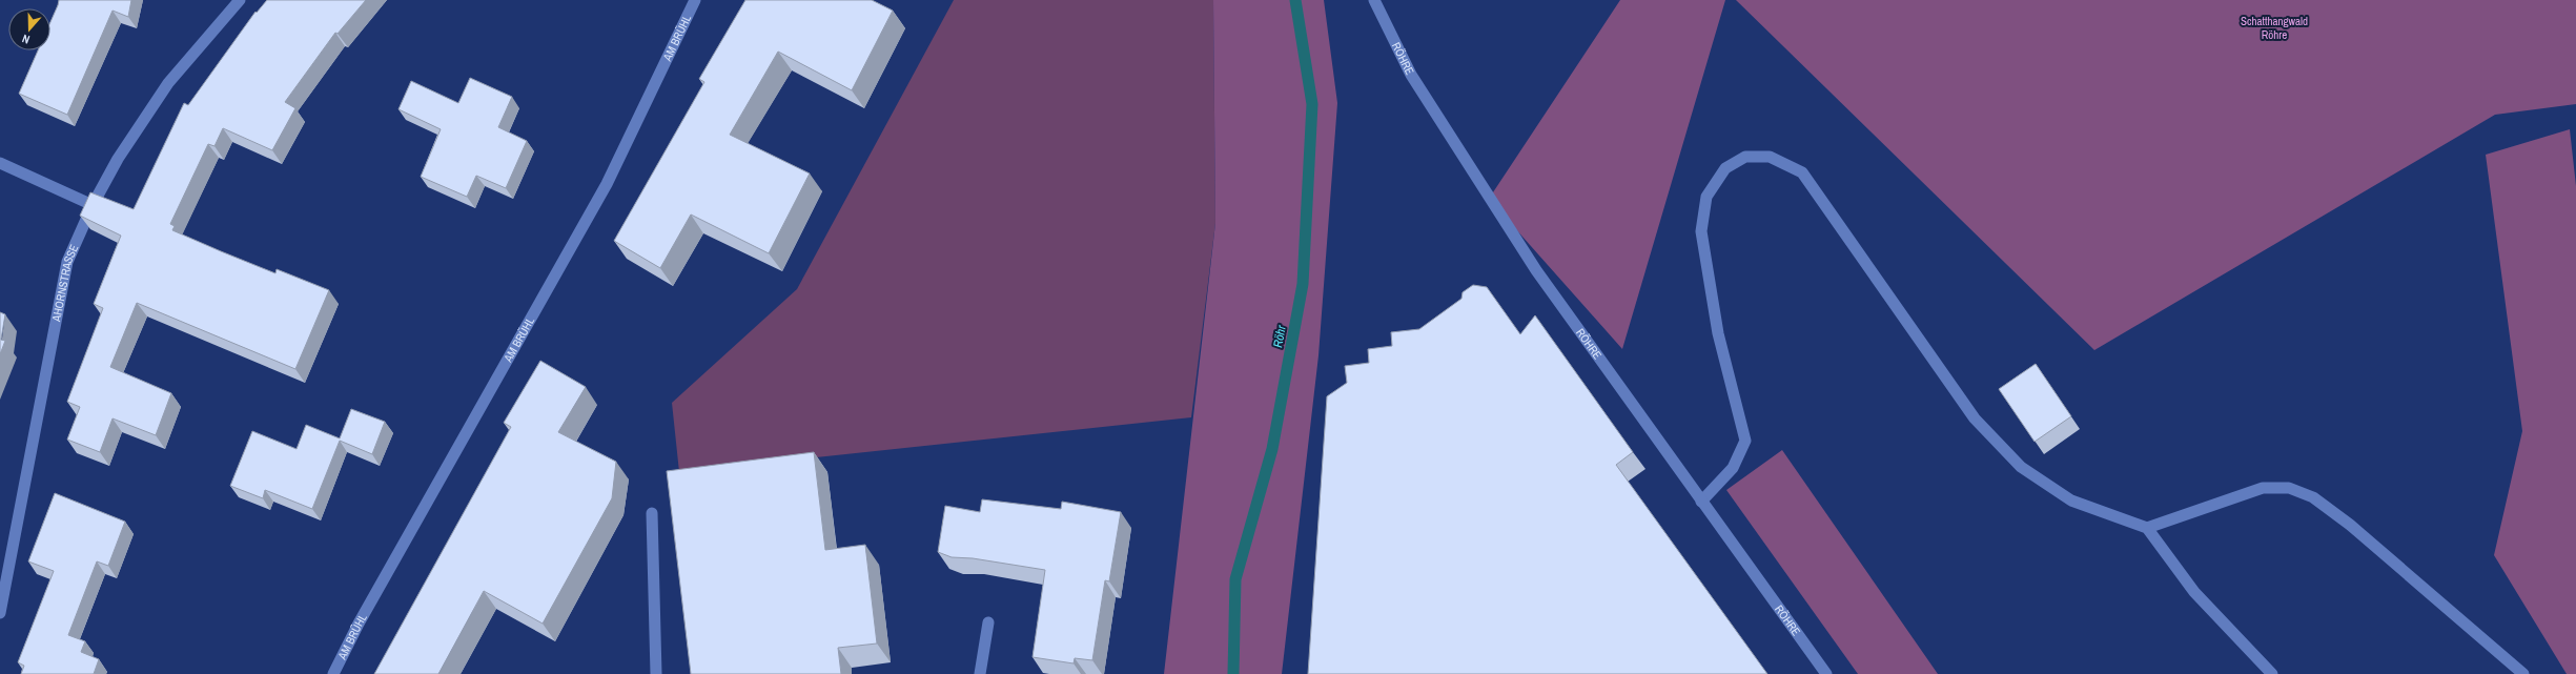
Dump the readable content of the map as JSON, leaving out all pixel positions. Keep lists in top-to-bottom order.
{
  "streets": {
    "street": ["AM BRÜHL", "RÖHRE", "AHORNSTRASSE"]
  },
  "water": ["Röhr"],
  "parks": ["Schatthangwald Röhre"],
  "north": "bottom"
}
